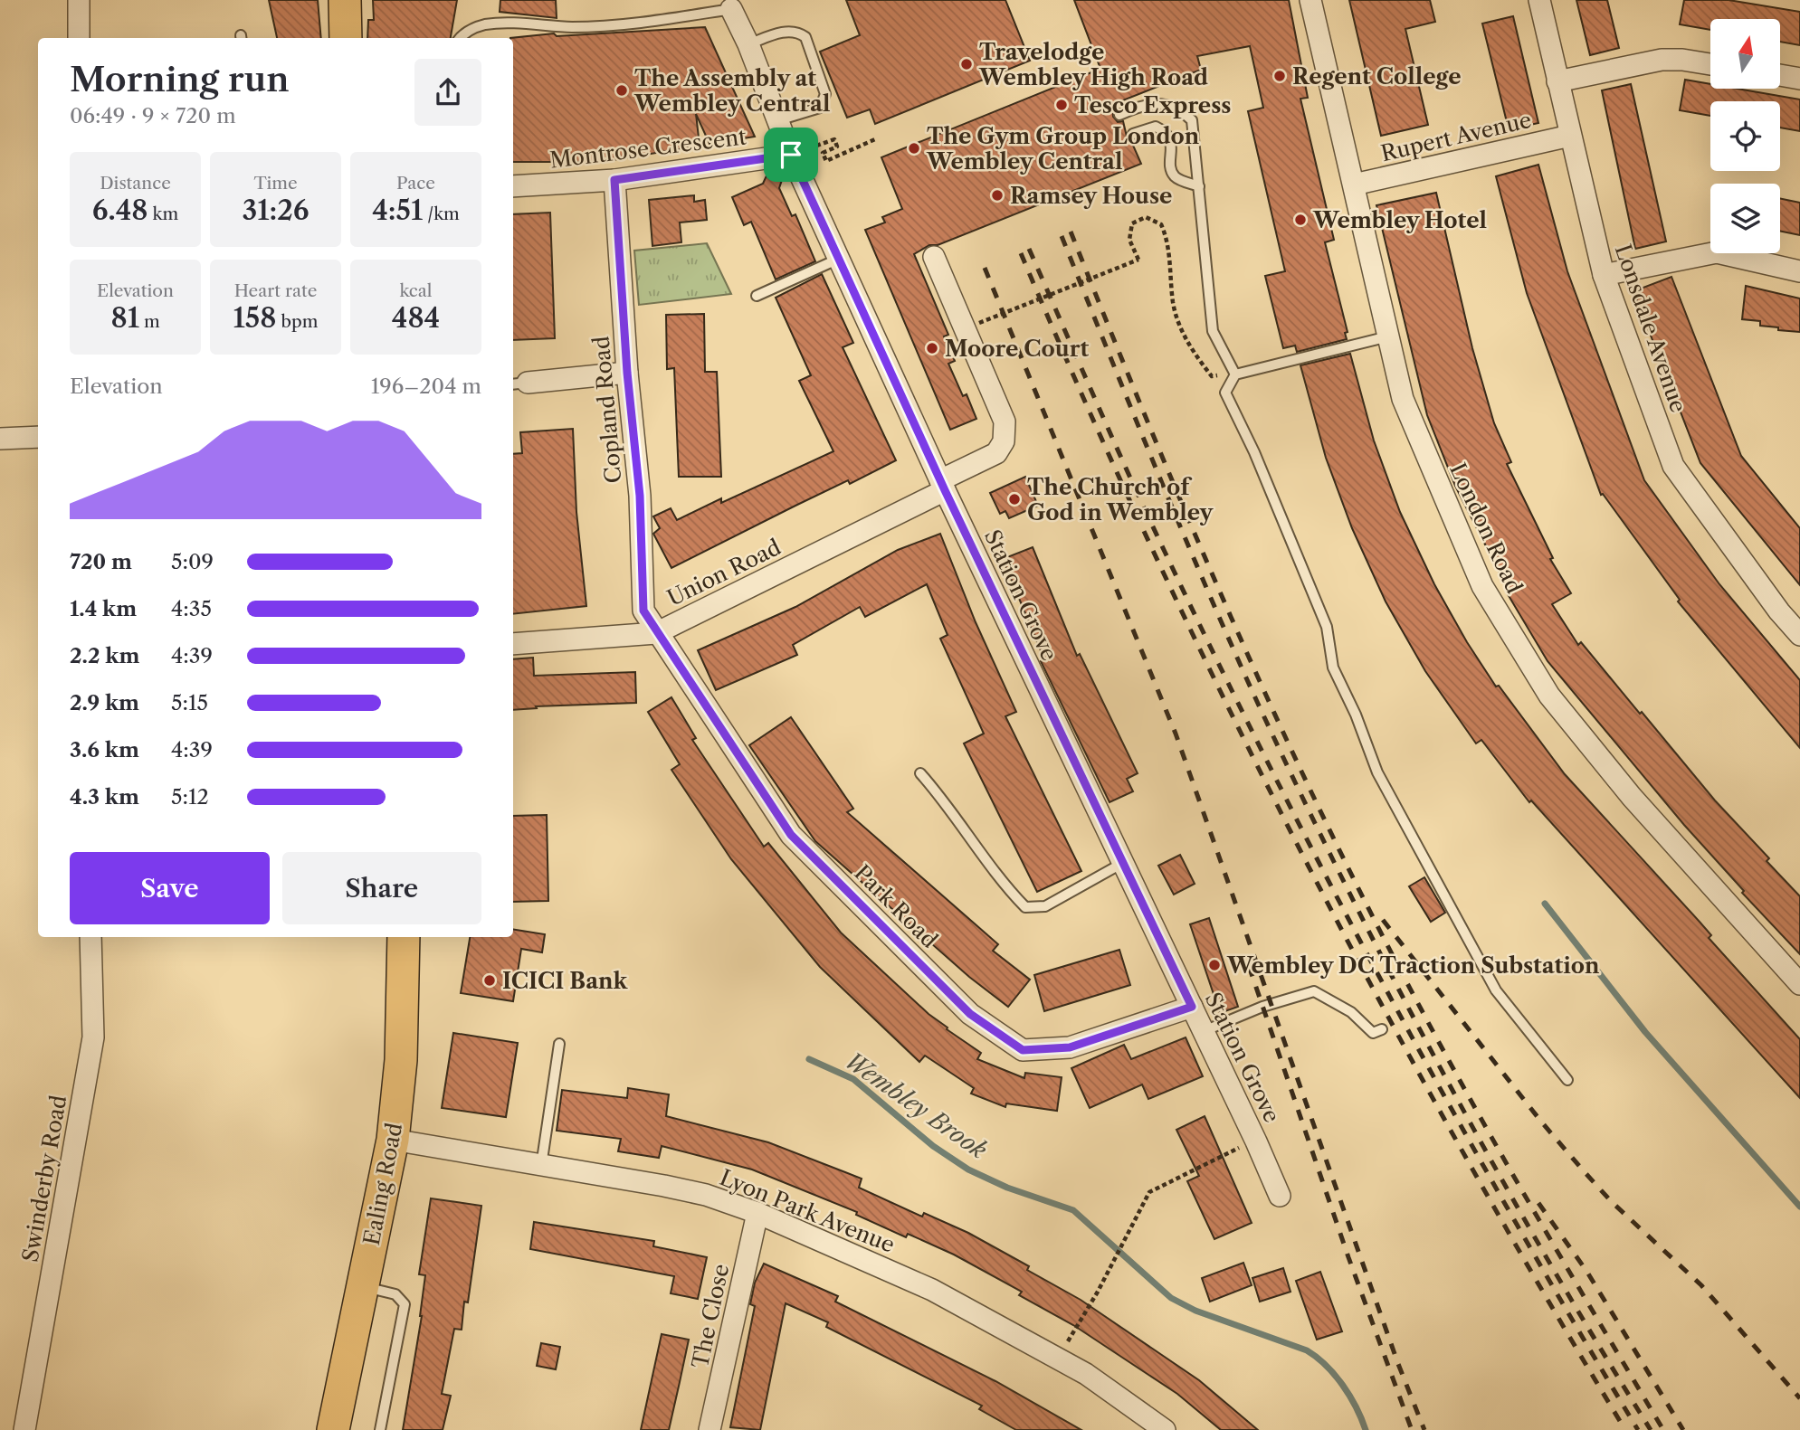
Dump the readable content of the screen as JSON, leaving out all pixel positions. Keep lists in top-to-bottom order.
{
  "streets": {
    "main road": ["Ealing Road"],
    "street": [
      "Rupert Avenue",
      "Montrose Crescent",
      "Lonsdale Avenue",
      "Copland Road",
      "London Road",
      "Union Road",
      "Station Grove",
      "Park Road",
      "Swinderby Road",
      "Lyon Park Avenue",
      "The Close"
    ]
  },
  "crossings": [
    ["Rupert Avenue", "Lonsdale Avenue"],
    ["Rupert Avenue", "London Road"],
    ["Montrose Crescent", "Copland Road"],
    ["Montrose Crescent", "Station Grove"],
    ["Copland Road", "Union Road"],
    ["Copland Road", "Park Road"],
    ["Union Road", "Station Grove"],
    ["Union Road", "Park Road"],
    ["Station Grove", "Park Road"],
    ["Ealing Road", "Lyon Park Avenue"],
    ["Lyon Park Avenue", "The Close"]
  ],
  "water": ["Wembley Brook"],
  "places": [
    "Travelodge Wembley High Road",
    "Regent College",
    "The Assembly at Wembley Central",
    "Tesco Express",
    "The Gym Group London Wembley Central",
    "Ramsey House",
    "Wembley Hotel",
    "Moore Court",
    "The Church of God in Wembley",
    "Wembley DC Traction Substation",
    "ICICI Bank"
  ],
  "north": "top",
  "page": {
    "heading": ["Morning run", "06:49 · 9 × 720 m"],
    "stats": [
      ["Distance", "6.48 km"],
      ["Time", "31:26"],
      ["Pace", "4:51 /km"],
      ["Elevation", "81 m"],
      ["Heart rate", "158 bpm"],
      ["kcal", "484"]
    ],
    "chart": ["Elevation", "196–204 m"],
    "list": [
      {
        "name": "720 m",
        "note": "5:09"
      },
      {
        "name": "1.4 km",
        "note": "4:35"
      },
      {
        "name": "2.2 km",
        "note": "4:39"
      },
      {
        "name": "2.9 km",
        "note": "5:15"
      },
      {
        "name": "3.6 km",
        "note": "4:39"
      },
      {
        "name": "4.3 km",
        "note": "5:12"
      }
    ],
    "buttons": ["Save", "Share"]
  }
}
